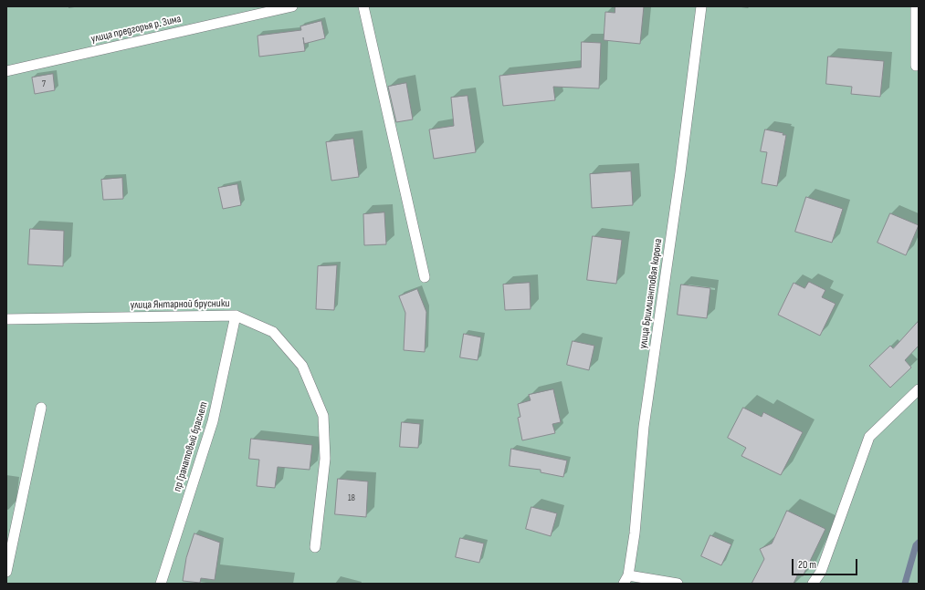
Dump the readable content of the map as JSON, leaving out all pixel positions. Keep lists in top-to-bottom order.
{
  "streets": {
    "lane": [
      "улица предгорья р. Зима",
      "улица Бриллиантовая корона",
      "улица Янтарной брусники",
      "пр Гранатовый браслет"
    ]
  },
  "crossings": [
    ["улица Янтарной брусники", "пр Гранатовый браслет"]
  ],
  "house_numbers": ["7", "18"],
  "scale_bar": "20 m"
}
